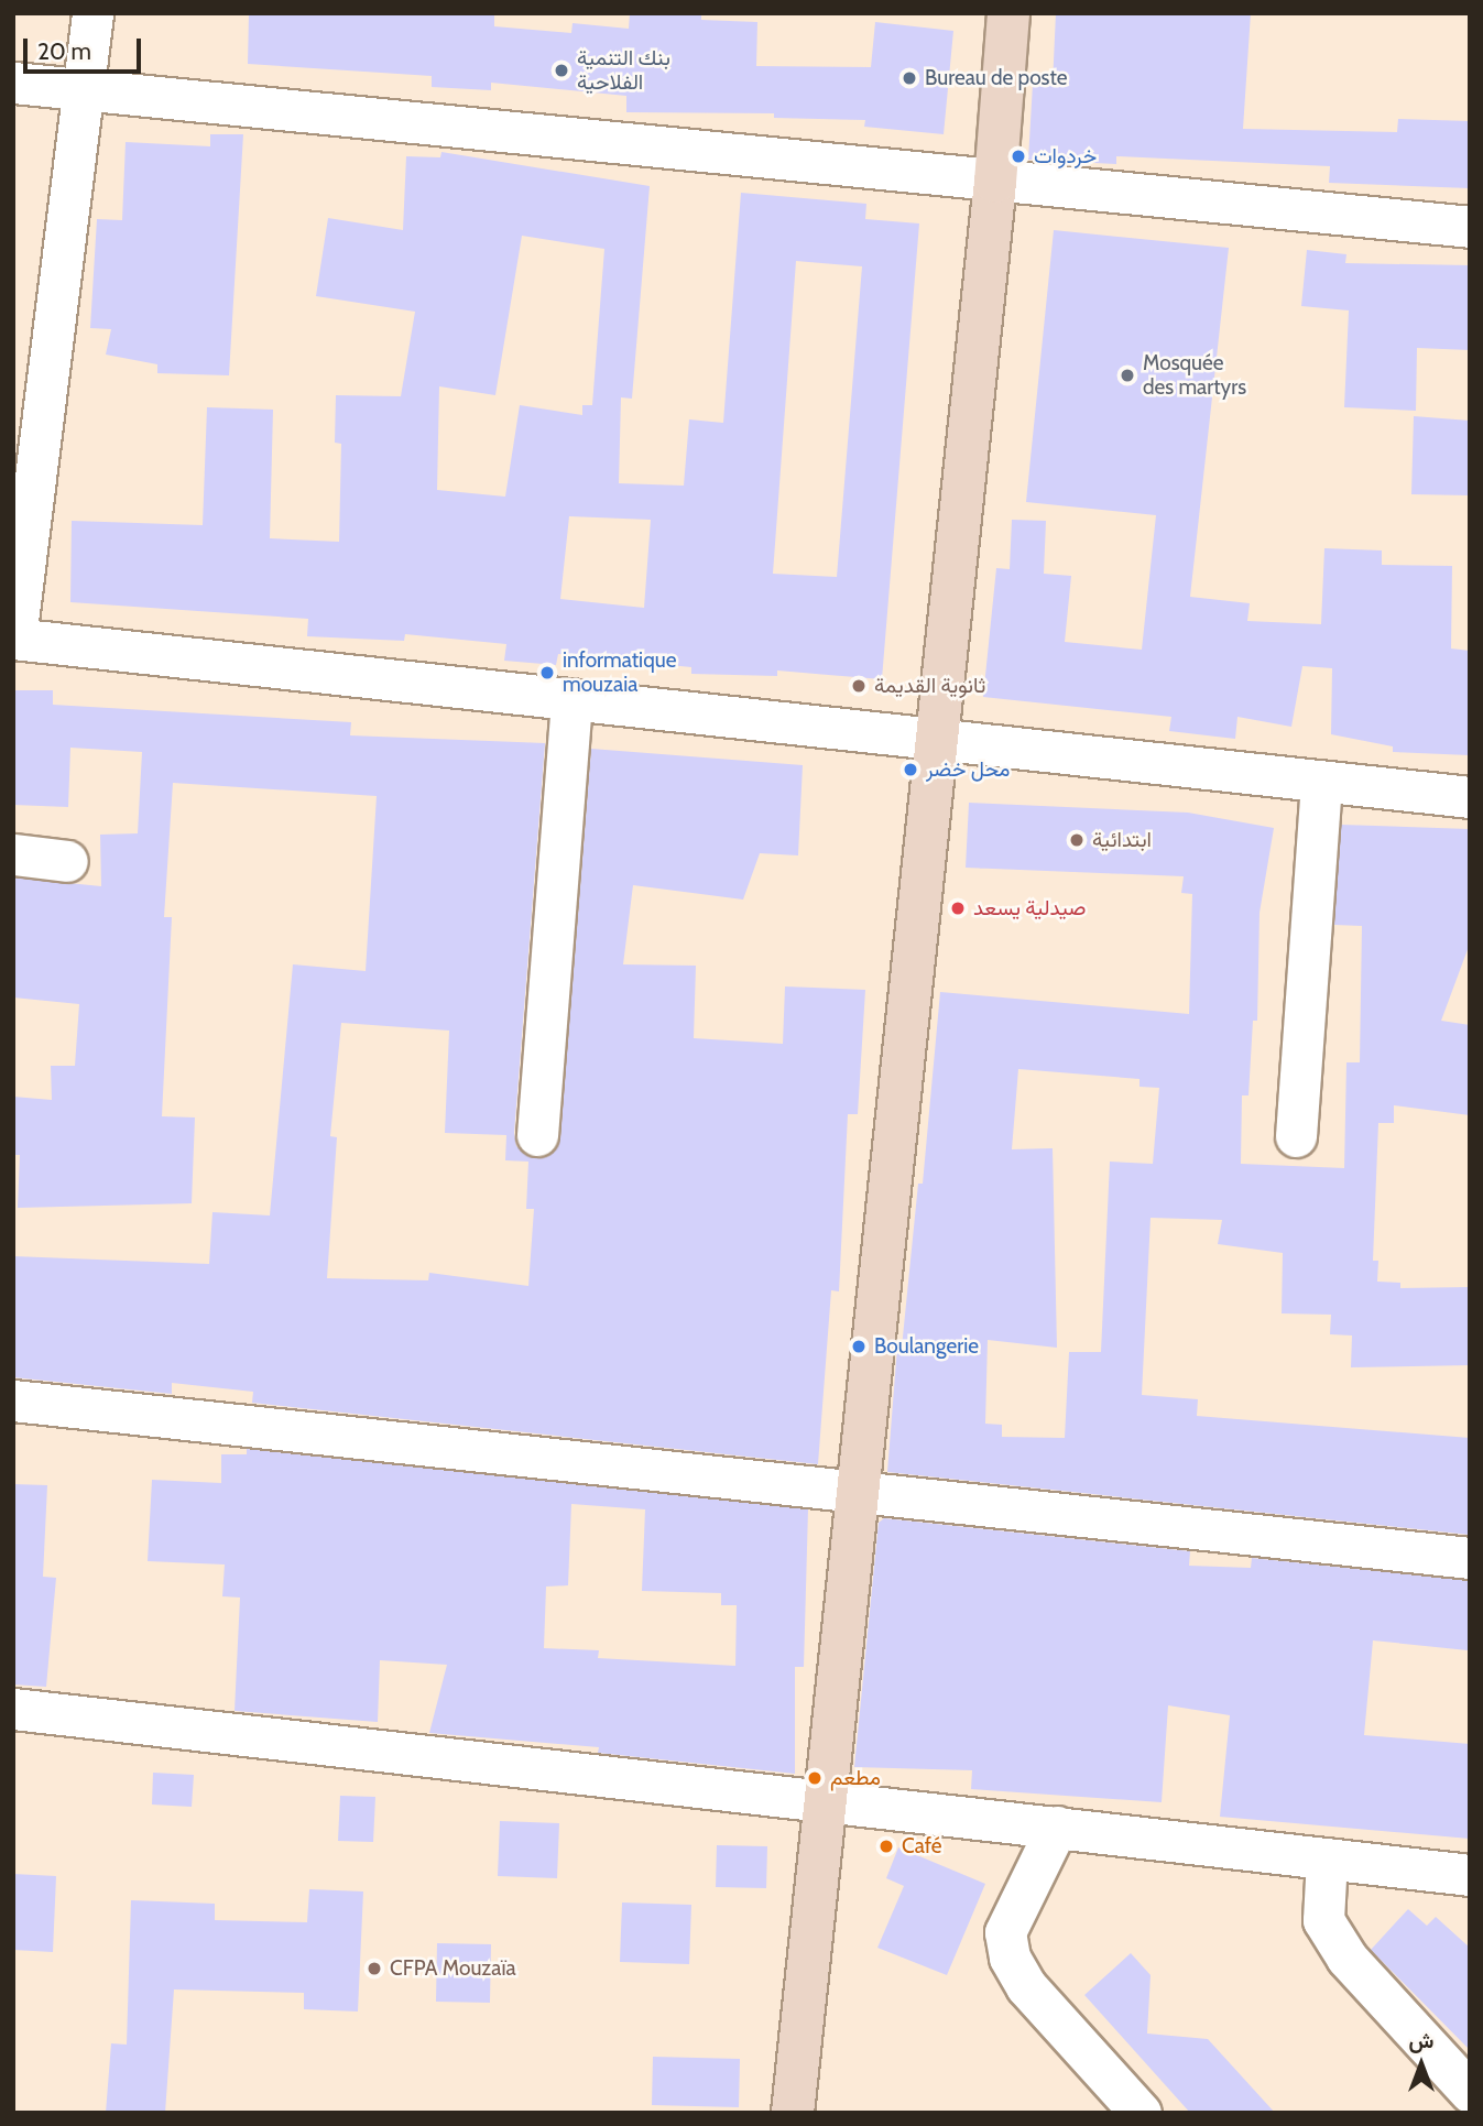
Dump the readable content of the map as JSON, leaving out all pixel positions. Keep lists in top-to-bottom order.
{
  "places": [
    "بنك التنمية الفلاحية",
    "Bureau de poste",
    "خردوات",
    "Mosquée des martyrs",
    "informatique mouzaia",
    "ثانوية القديمة",
    "محل خضر",
    "ابتدائية",
    "صيدلية يسعد",
    "Boulangerie",
    "مطعم",
    "Café",
    "CFPA Mouzaïa"
  ],
  "scale_bar": "20 m",
  "north": "top"
}
